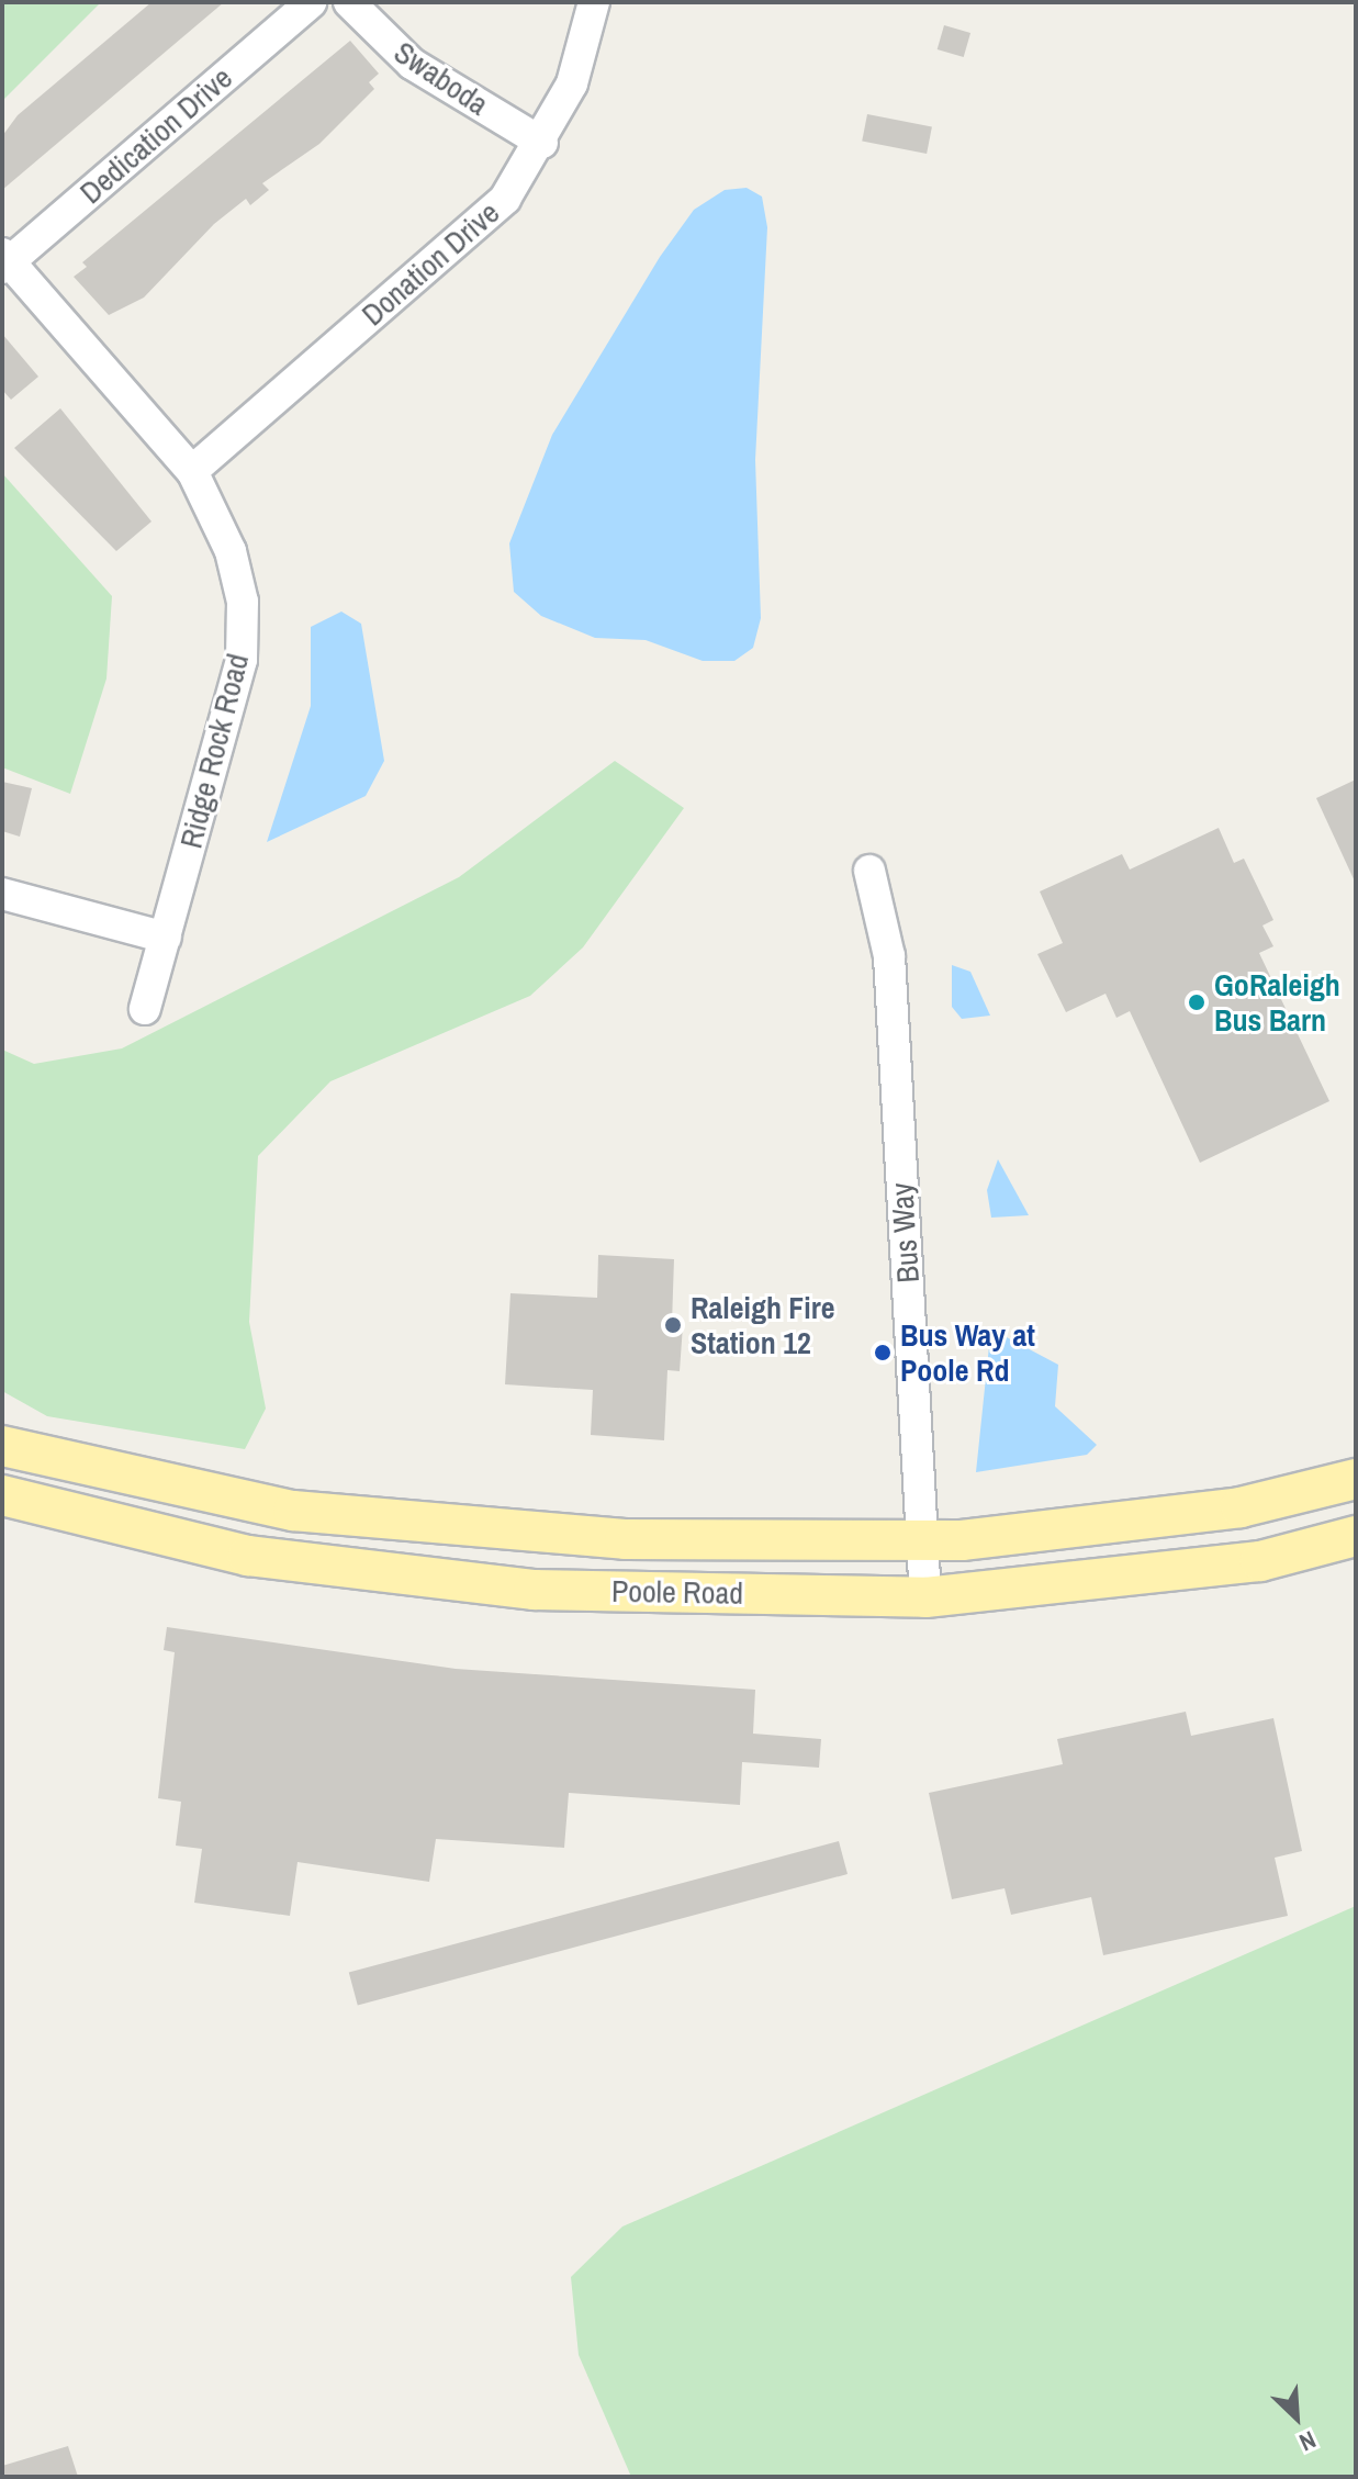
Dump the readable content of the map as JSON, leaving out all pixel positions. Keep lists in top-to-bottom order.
{
  "streets": {
    "main road": ["Poole Road"],
    "street": [
      "Swaboda",
      "Dedication Drive",
      "Donation Drive",
      "Ridge Rock Road",
      "Bus Way"
    ]
  },
  "crossings": [
    ["Swaboda", "Donation Drive"],
    ["Dedication Drive", "Ridge Rock Road"],
    ["Donation Drive", "Ridge Rock Road"],
    ["Bus Way", "Poole Road"]
  ],
  "places": ["GoRaleigh Bus Barn", "Raleigh Fire Station 12", "Bus Way at Poole Rd"],
  "north": "bottom right"
}
